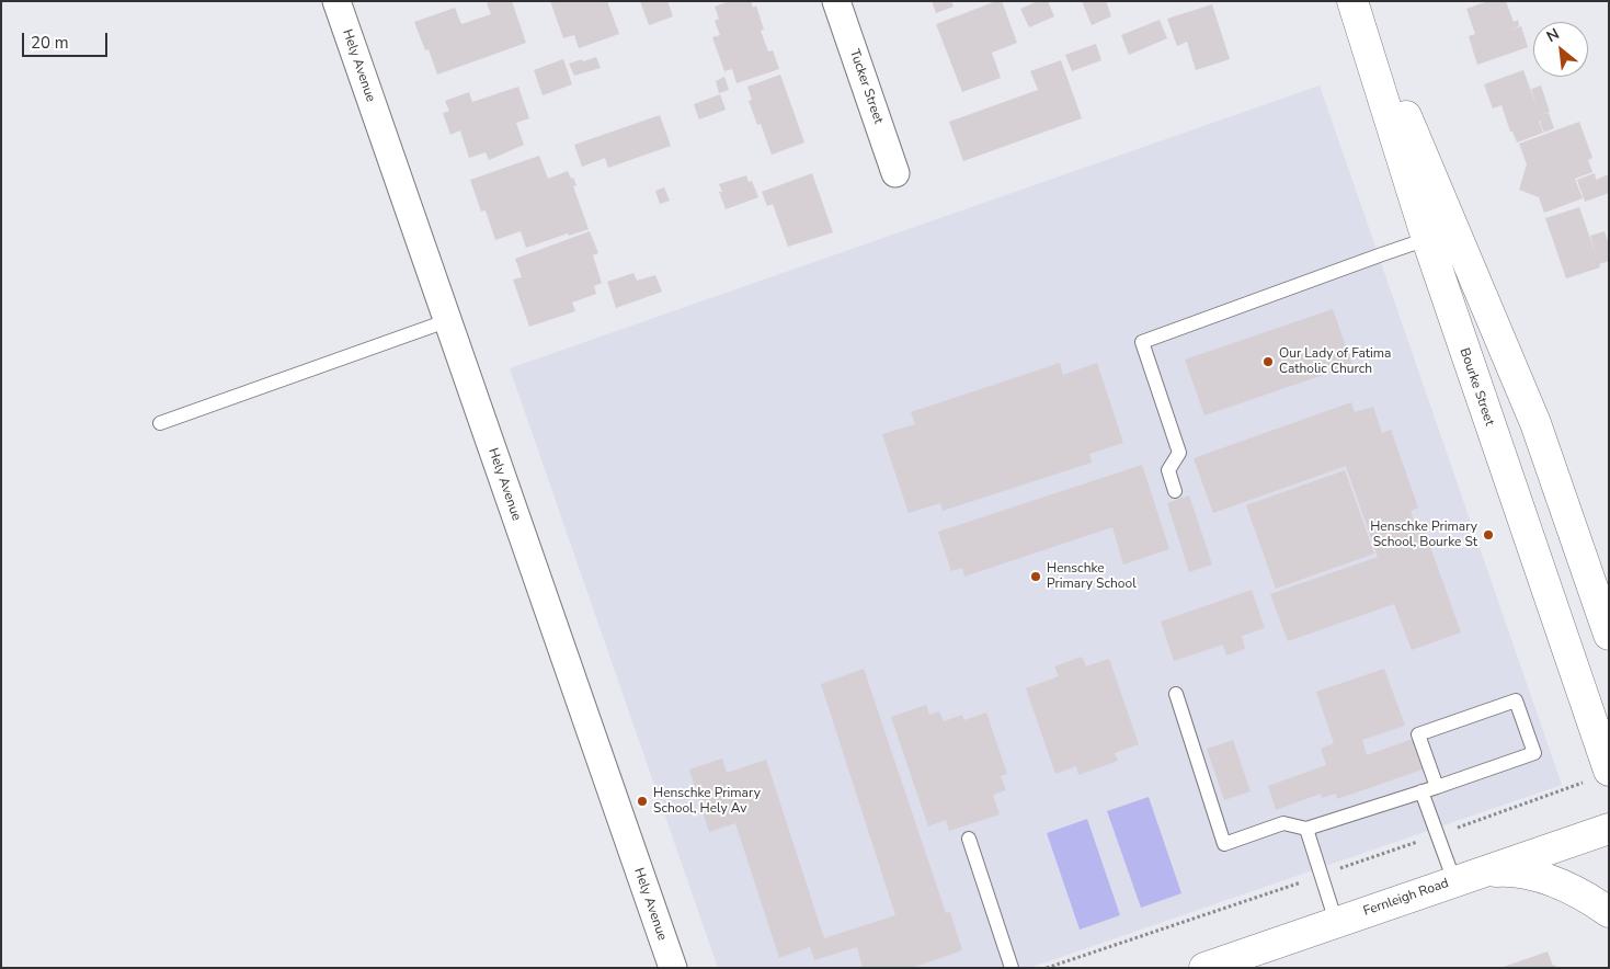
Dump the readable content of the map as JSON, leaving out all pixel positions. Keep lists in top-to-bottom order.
{
  "streets": {
    "main road": ["Bourke Street", "Fernleigh Road"],
    "street": ["Hely Avenue", "Tucker Street"]
  },
  "places": [
    "Our Lady of Fatima Catholic Church",
    "Henschke Primary School, Bourke St",
    "Henschke Primary School",
    "Henschke Primary School, Hely Av"
  ],
  "scale_bar": "20 m",
  "north": "top left"
}
